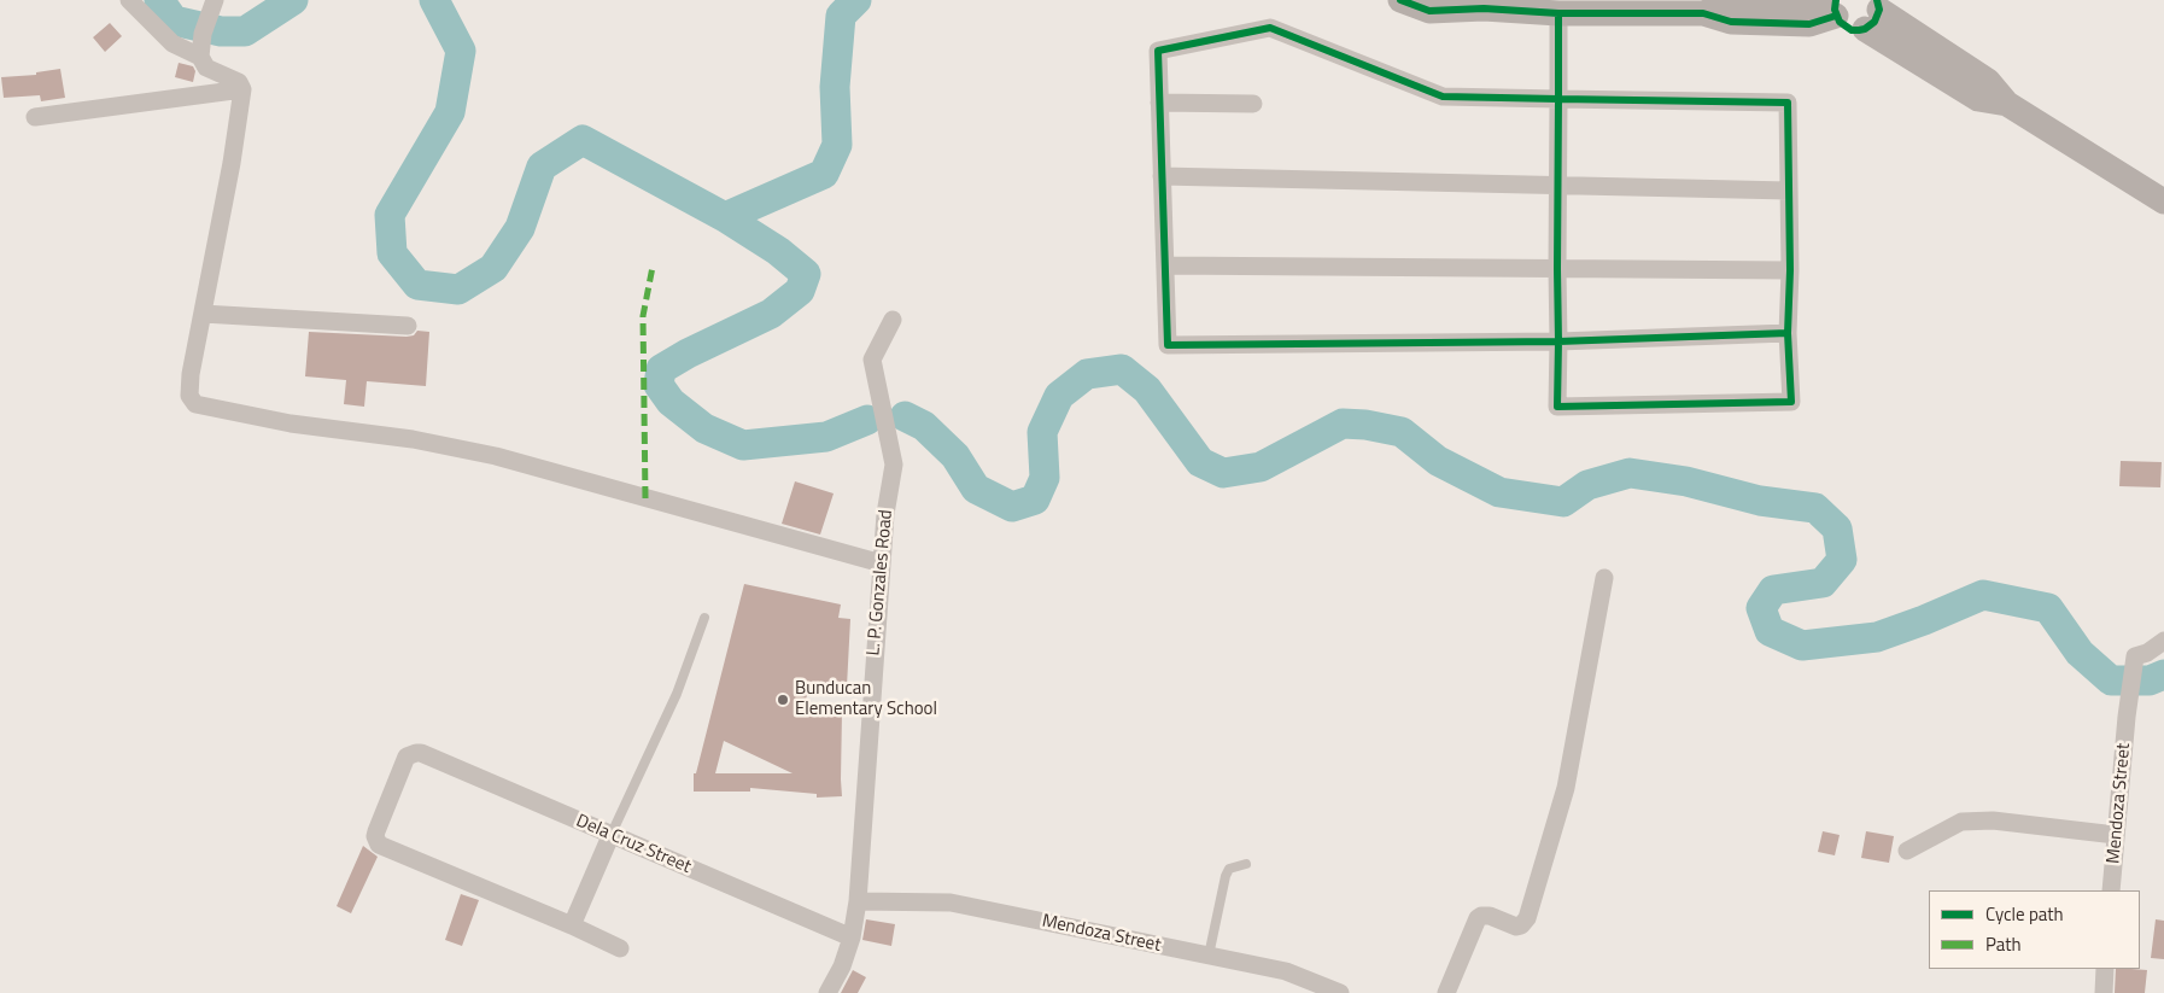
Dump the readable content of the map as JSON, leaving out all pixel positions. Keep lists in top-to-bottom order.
{
  "streets": {
    "street": ["L. P. Gonzales Road", "Mendoza Street", "Dela Cruz Street"]
  },
  "crossings": [
    ["L. P. Gonzales Road", "Mendoza Street"],
    ["L. P. Gonzales Road", "Dela Cruz Street"]
  ],
  "places": ["Bunducan Elementary School"],
  "legend": ["Cycle path", "Path"]
}
